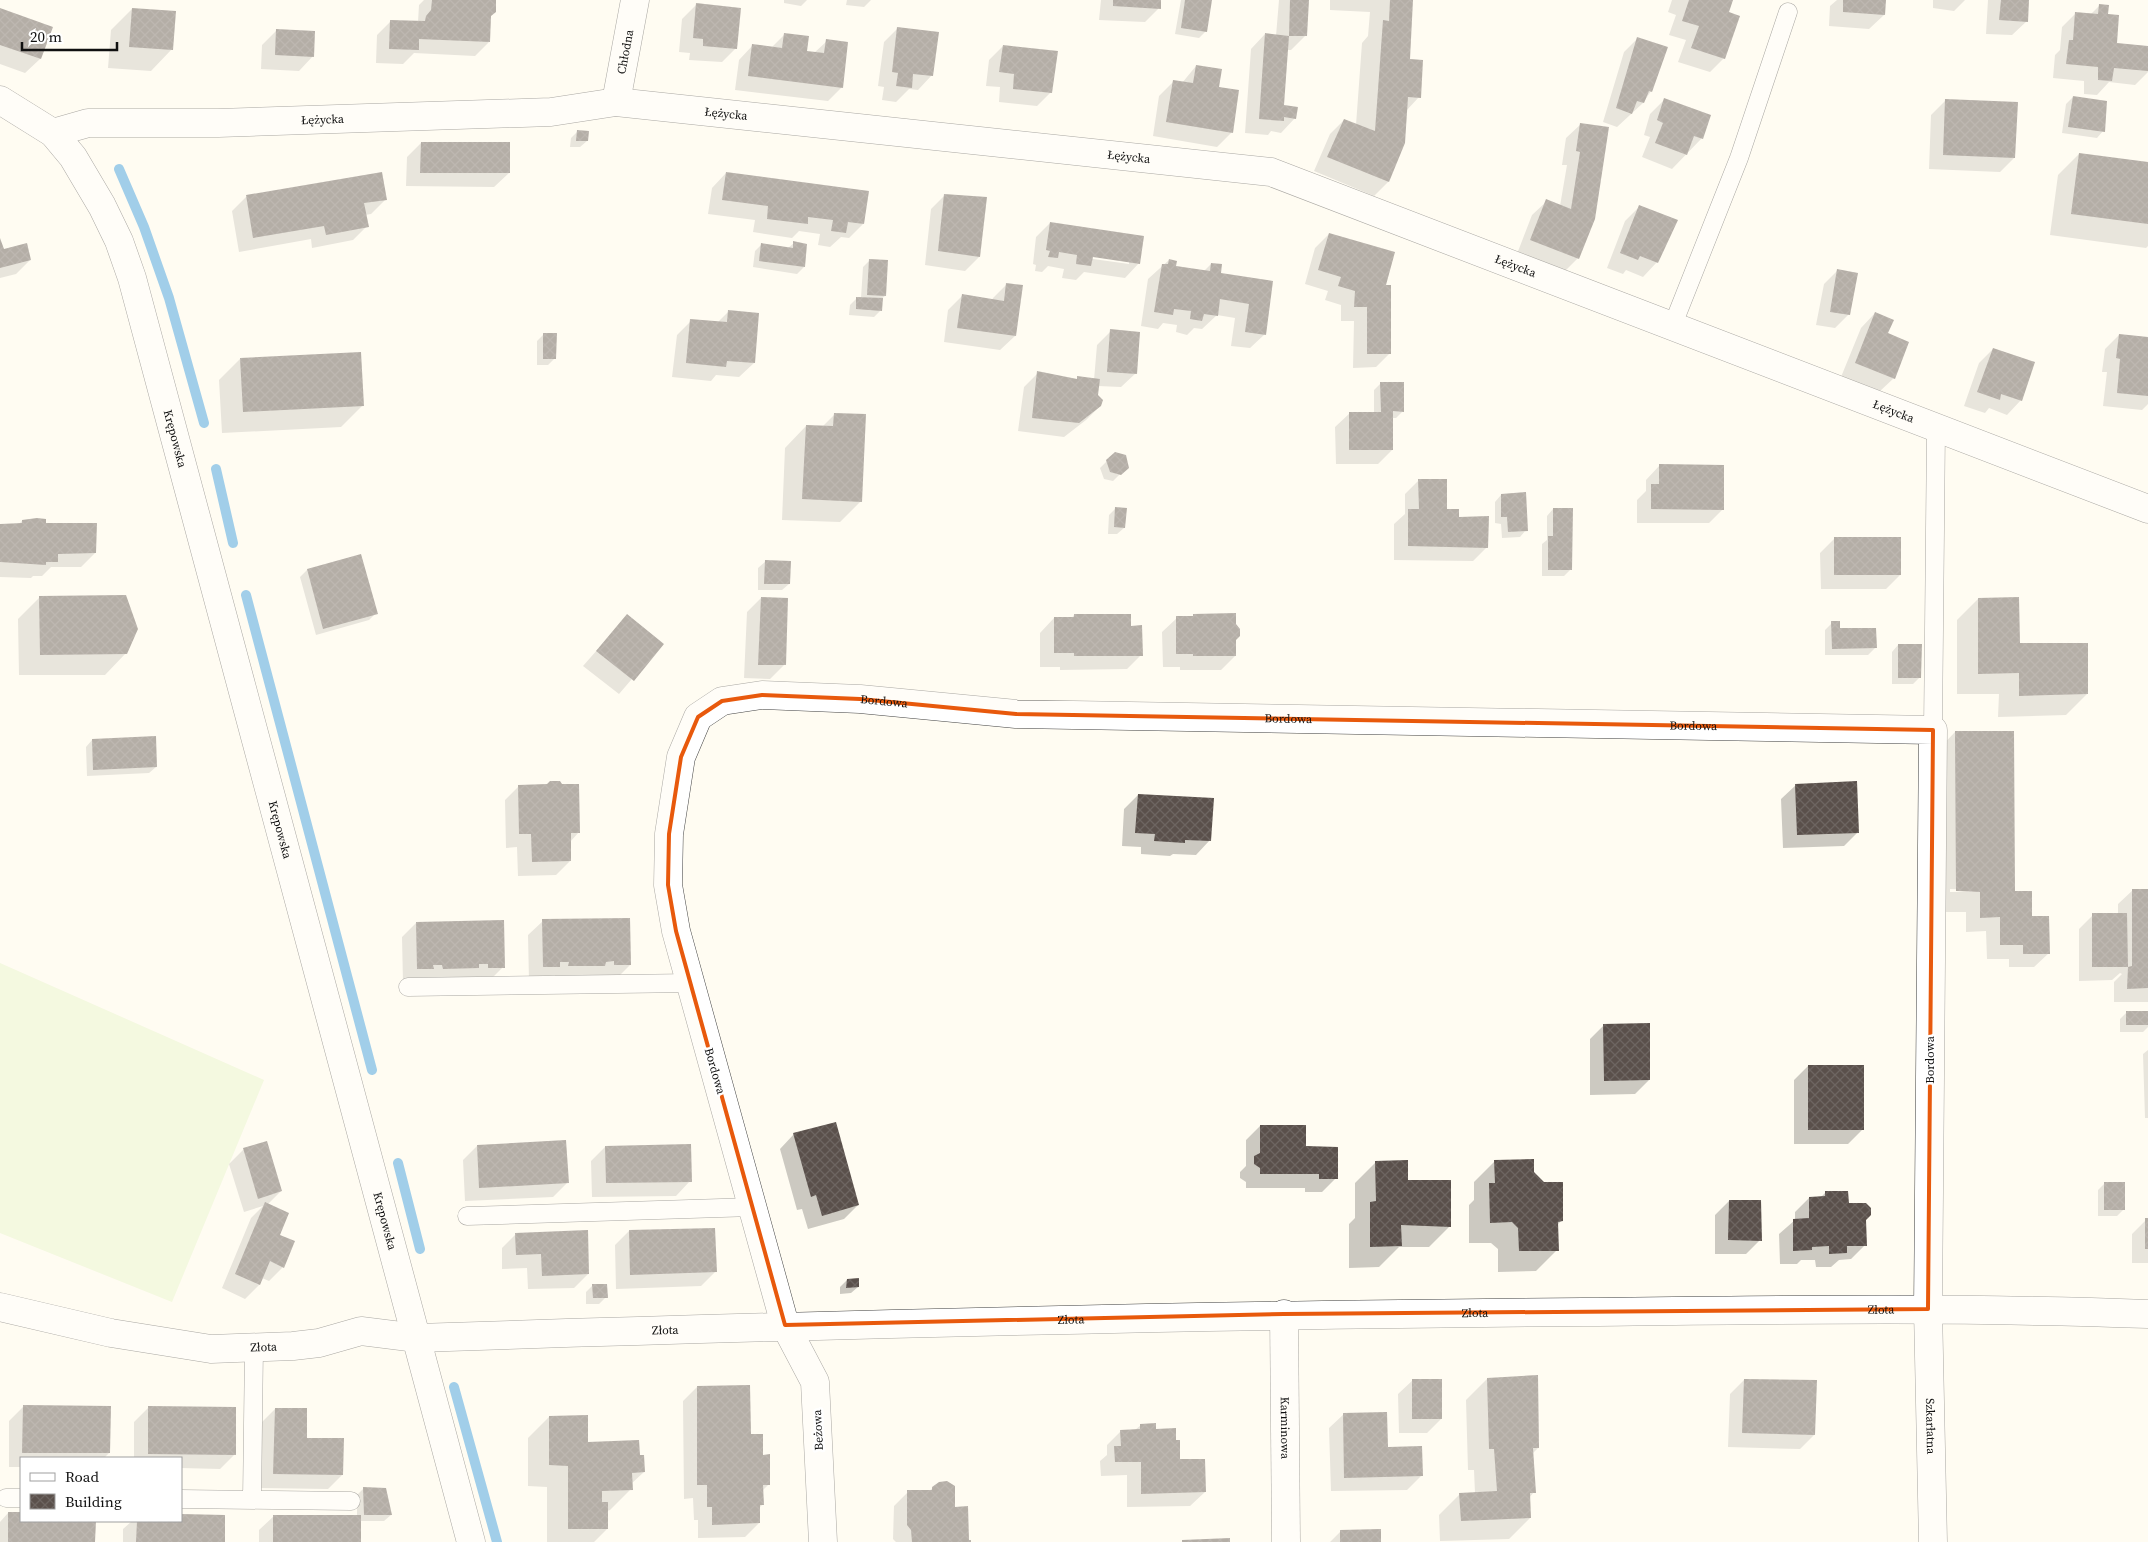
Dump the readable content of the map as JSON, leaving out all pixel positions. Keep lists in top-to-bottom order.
{
  "streets": {
    "street": [
      "Chłodna",
      "Łężycka",
      "Krępowska",
      "Bordowa",
      "Złota",
      "Szkarłatna",
      "Karminowa",
      "Beżowa"
    ]
  },
  "crossings": [
    ["Chłodna", "Łężycka"],
    ["Łężycka", "Krępowska"],
    ["Krępowska", "Złota"],
    ["Bordowa", "Złota"],
    ["Bordowa", "Szkarłatna"],
    ["Bordowa", "Beżowa"],
    ["Złota", "Szkarłatna"],
    ["Złota", "Karminowa"],
    ["Złota", "Beżowa"]
  ],
  "legend": ["Road", "Building"],
  "scale_bar": "20 m"
}
